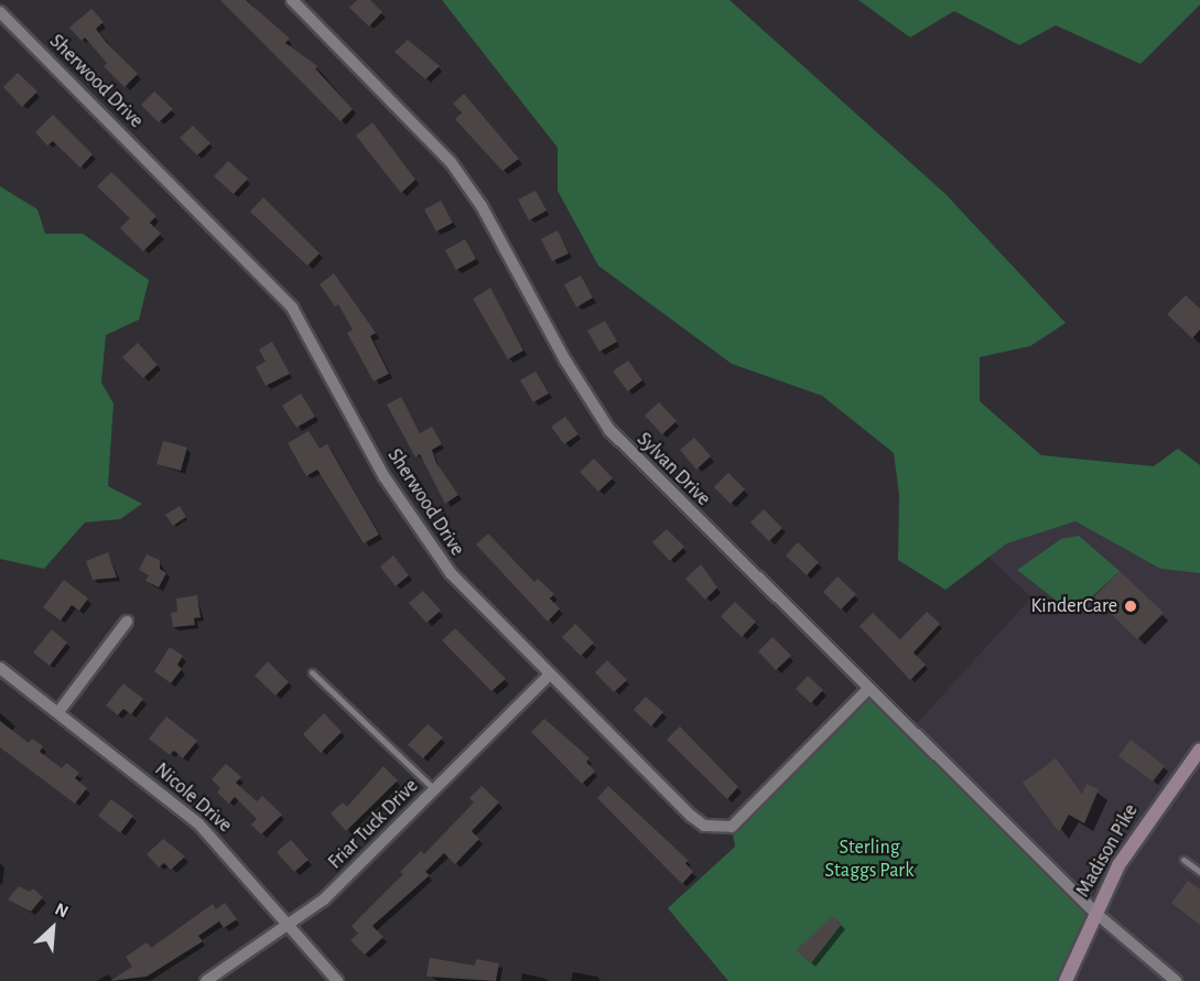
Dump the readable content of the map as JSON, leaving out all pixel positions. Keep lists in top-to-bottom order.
{
  "streets": {
    "main road": ["Madison Pike"],
    "street": [
      "Sherwood Drive",
      "Sylvan Drive",
      "Nicole Drive",
      "Friar Tuck Drive"
    ]
  },
  "crossings": [
    ["Sherwood Drive", "Sylvan Drive"],
    ["Sherwood Drive", "Friar Tuck Drive"],
    ["Sylvan Drive", "Madison Pike"],
    ["Nicole Drive", "Friar Tuck Drive"]
  ],
  "parks": ["Sterling Staggs Park"],
  "places": ["KinderCare"],
  "north": "top right"
}
